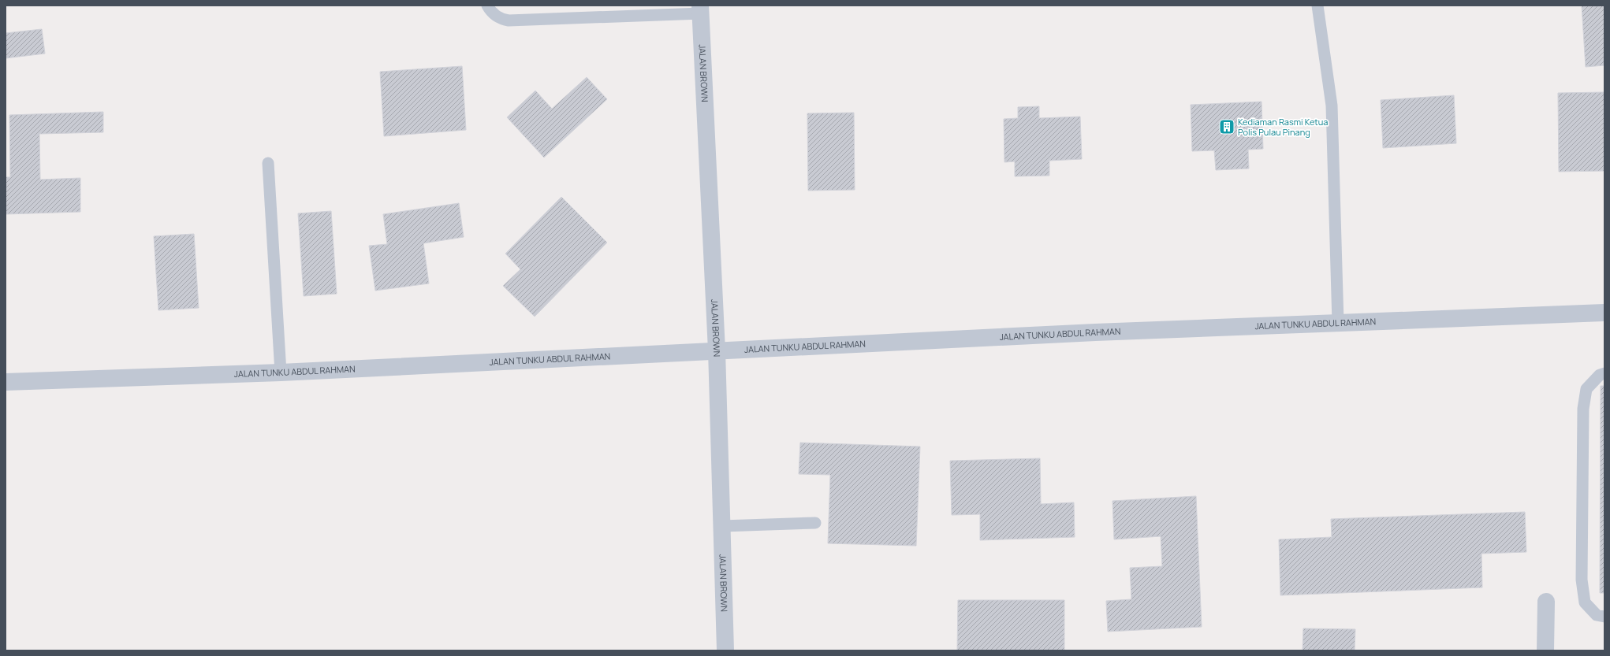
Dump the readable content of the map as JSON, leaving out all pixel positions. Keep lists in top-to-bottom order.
{
  "streets": {
    "street": ["JALAN BROWN", "JALAN TUNKU ABDUL RAHMAN"]
  },
  "crossings": [
    ["JALAN BROWN", "JALAN TUNKU ABDUL RAHMAN"]
  ],
  "places": {
    "building": ["Kediaman Rasmi Ketua Polis Pulau Pinang"]
  }
}
